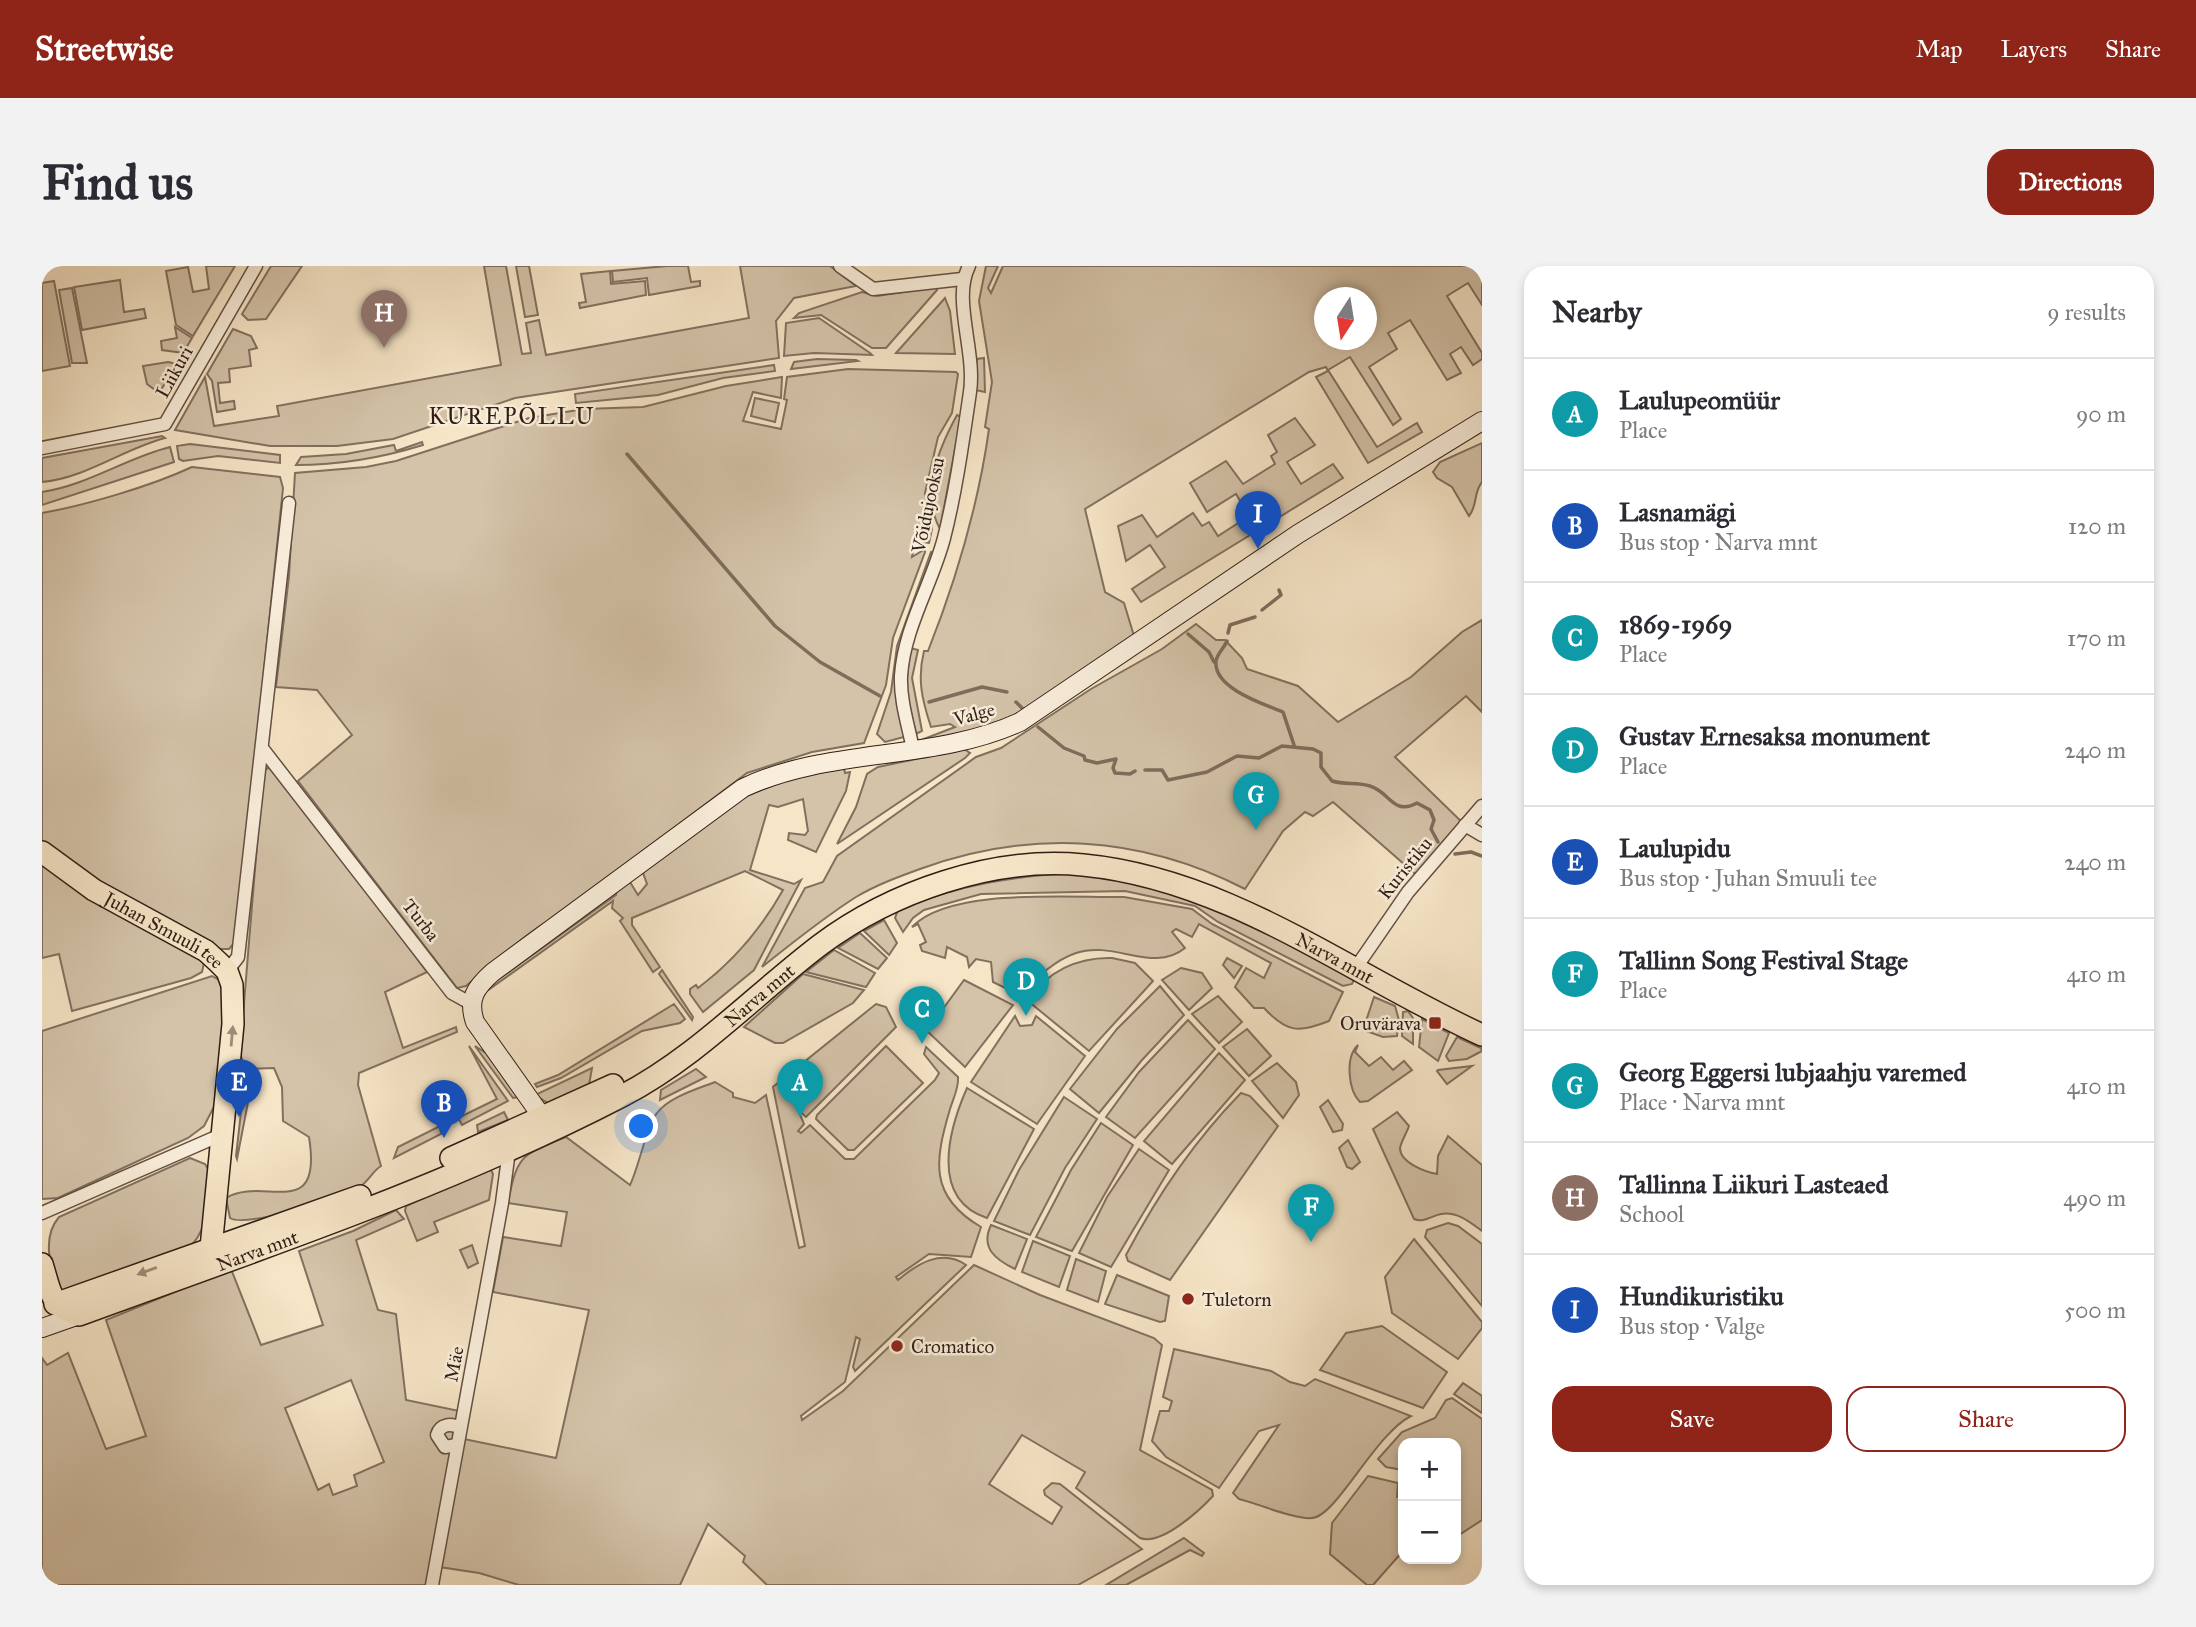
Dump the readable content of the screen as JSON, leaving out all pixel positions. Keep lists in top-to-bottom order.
{
  "streets": {
    "main road": ["Juhan Smuuli tee", "Narva mnt"],
    "street": [
      "Liikuri",
      "Võidujooksu",
      "Valge",
      "Kuristiku",
      "Turba",
      "Mäe"
    ]
  },
  "crossings": [
    ["Võidujooksu", "Valge"],
    ["Valge", "Turba"],
    ["Kuristiku", "Narva mnt"],
    ["Turba", "Narva mnt"],
    ["Juhan Smuuli tee", "Narva mnt"],
    ["Narva mnt", "Mäe"]
  ],
  "districts": ["KUREPÕLLU"],
  "places": {
    "transit": ["Oruvärava"],
    "other": ["Tuletorn", "Cromatico"]
  },
  "north": "bottom",
  "page": {
    "header": "Streetwise",
    "nav": ["Map", "Layers", "Share"],
    "buttons": [
      "Directions",
      ["Save", "Share"]
    ],
    "title": "Find us",
    "heading": ["Nearby", "9 results"],
    "pins": [
      "H",
      "I",
      "G",
      "D",
      "C",
      "A",
      "E",
      "B",
      "F"
    ],
    "list": [
      {
        "mark": "A",
        "name": "Laulupeomüür",
        "note": "Place",
        "value": "90 m"
      },
      {
        "mark": "B",
        "name": "Lasnamägi",
        "note": "Bus stop · Narva mnt",
        "value": "120 m"
      },
      {
        "mark": "C",
        "name": "1869-1969",
        "note": "Place",
        "value": "170 m"
      },
      {
        "mark": "D",
        "name": "Gustav Ernesaksa monument",
        "note": "Place",
        "value": "240 m"
      },
      {
        "mark": "E",
        "name": "Laulupidu",
        "note": "Bus stop · Juhan Smuuli tee",
        "value": "240 m"
      },
      {
        "mark": "F",
        "name": "Tallinn Song Festival Stage",
        "note": "Place",
        "value": "410 m"
      },
      {
        "mark": "G",
        "name": "Georg Eggersi lubjaahju varemed",
        "note": "Place · Narva mnt",
        "value": "410 m"
      },
      {
        "mark": "H",
        "name": "Tallinna Liikuri Lasteaed",
        "note": "School",
        "value": "490 m"
      },
      {
        "mark": "I",
        "name": "Hundikuristiku",
        "note": "Bus stop · Valge",
        "value": "500 m"
      }
    ],
    "map_buttons": ["+", "−"]
  }
}
